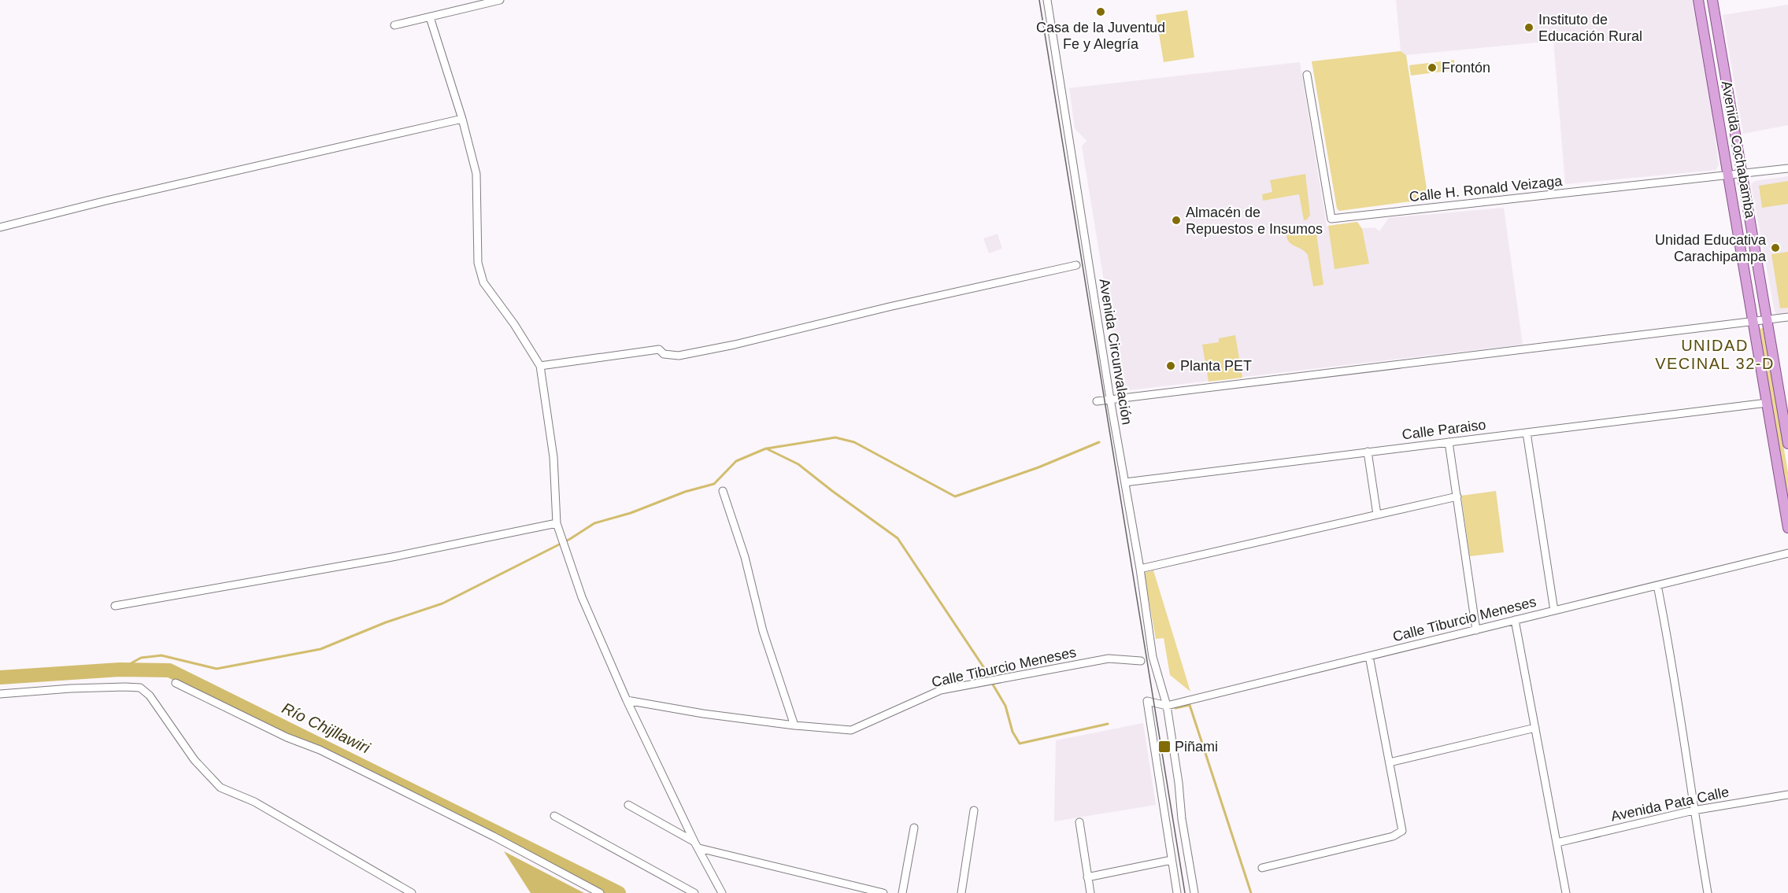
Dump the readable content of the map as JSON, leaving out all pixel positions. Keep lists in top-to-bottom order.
{
  "streets": {
    "main road": ["Avenida Cochabamba"],
    "street": [
      "Calle H. Ronald Veizaga",
      "Avenida Circunvalación",
      "Calle Paraiso",
      "Calle Tiburcio Meneses",
      "Avenida Pata Calle"
    ]
  },
  "crossings": [
    ["Avenida Cochabamba", "Calle H. Ronald Veizaga"],
    ["Avenida Cochabamba", "Calle Paraiso"],
    ["Avenida Circunvalación", "Calle Paraiso"],
    ["Avenida Circunvalación", "Calle Tiburcio Meneses"]
  ],
  "districts": ["UNIDAD VECINAL 32-D"],
  "water": ["Río Chijllawiri"],
  "places": {
    "other": [
      "Casa de la Juventud Fe y Alegría",
      "Instituto de Educación Rural",
      "Frontón",
      "Almacén de Repuestos e Insumos",
      "Unidad Educativa Carachipampa",
      "Planta PET"
    ],
    "transit": ["Piñami"]
  }
}
